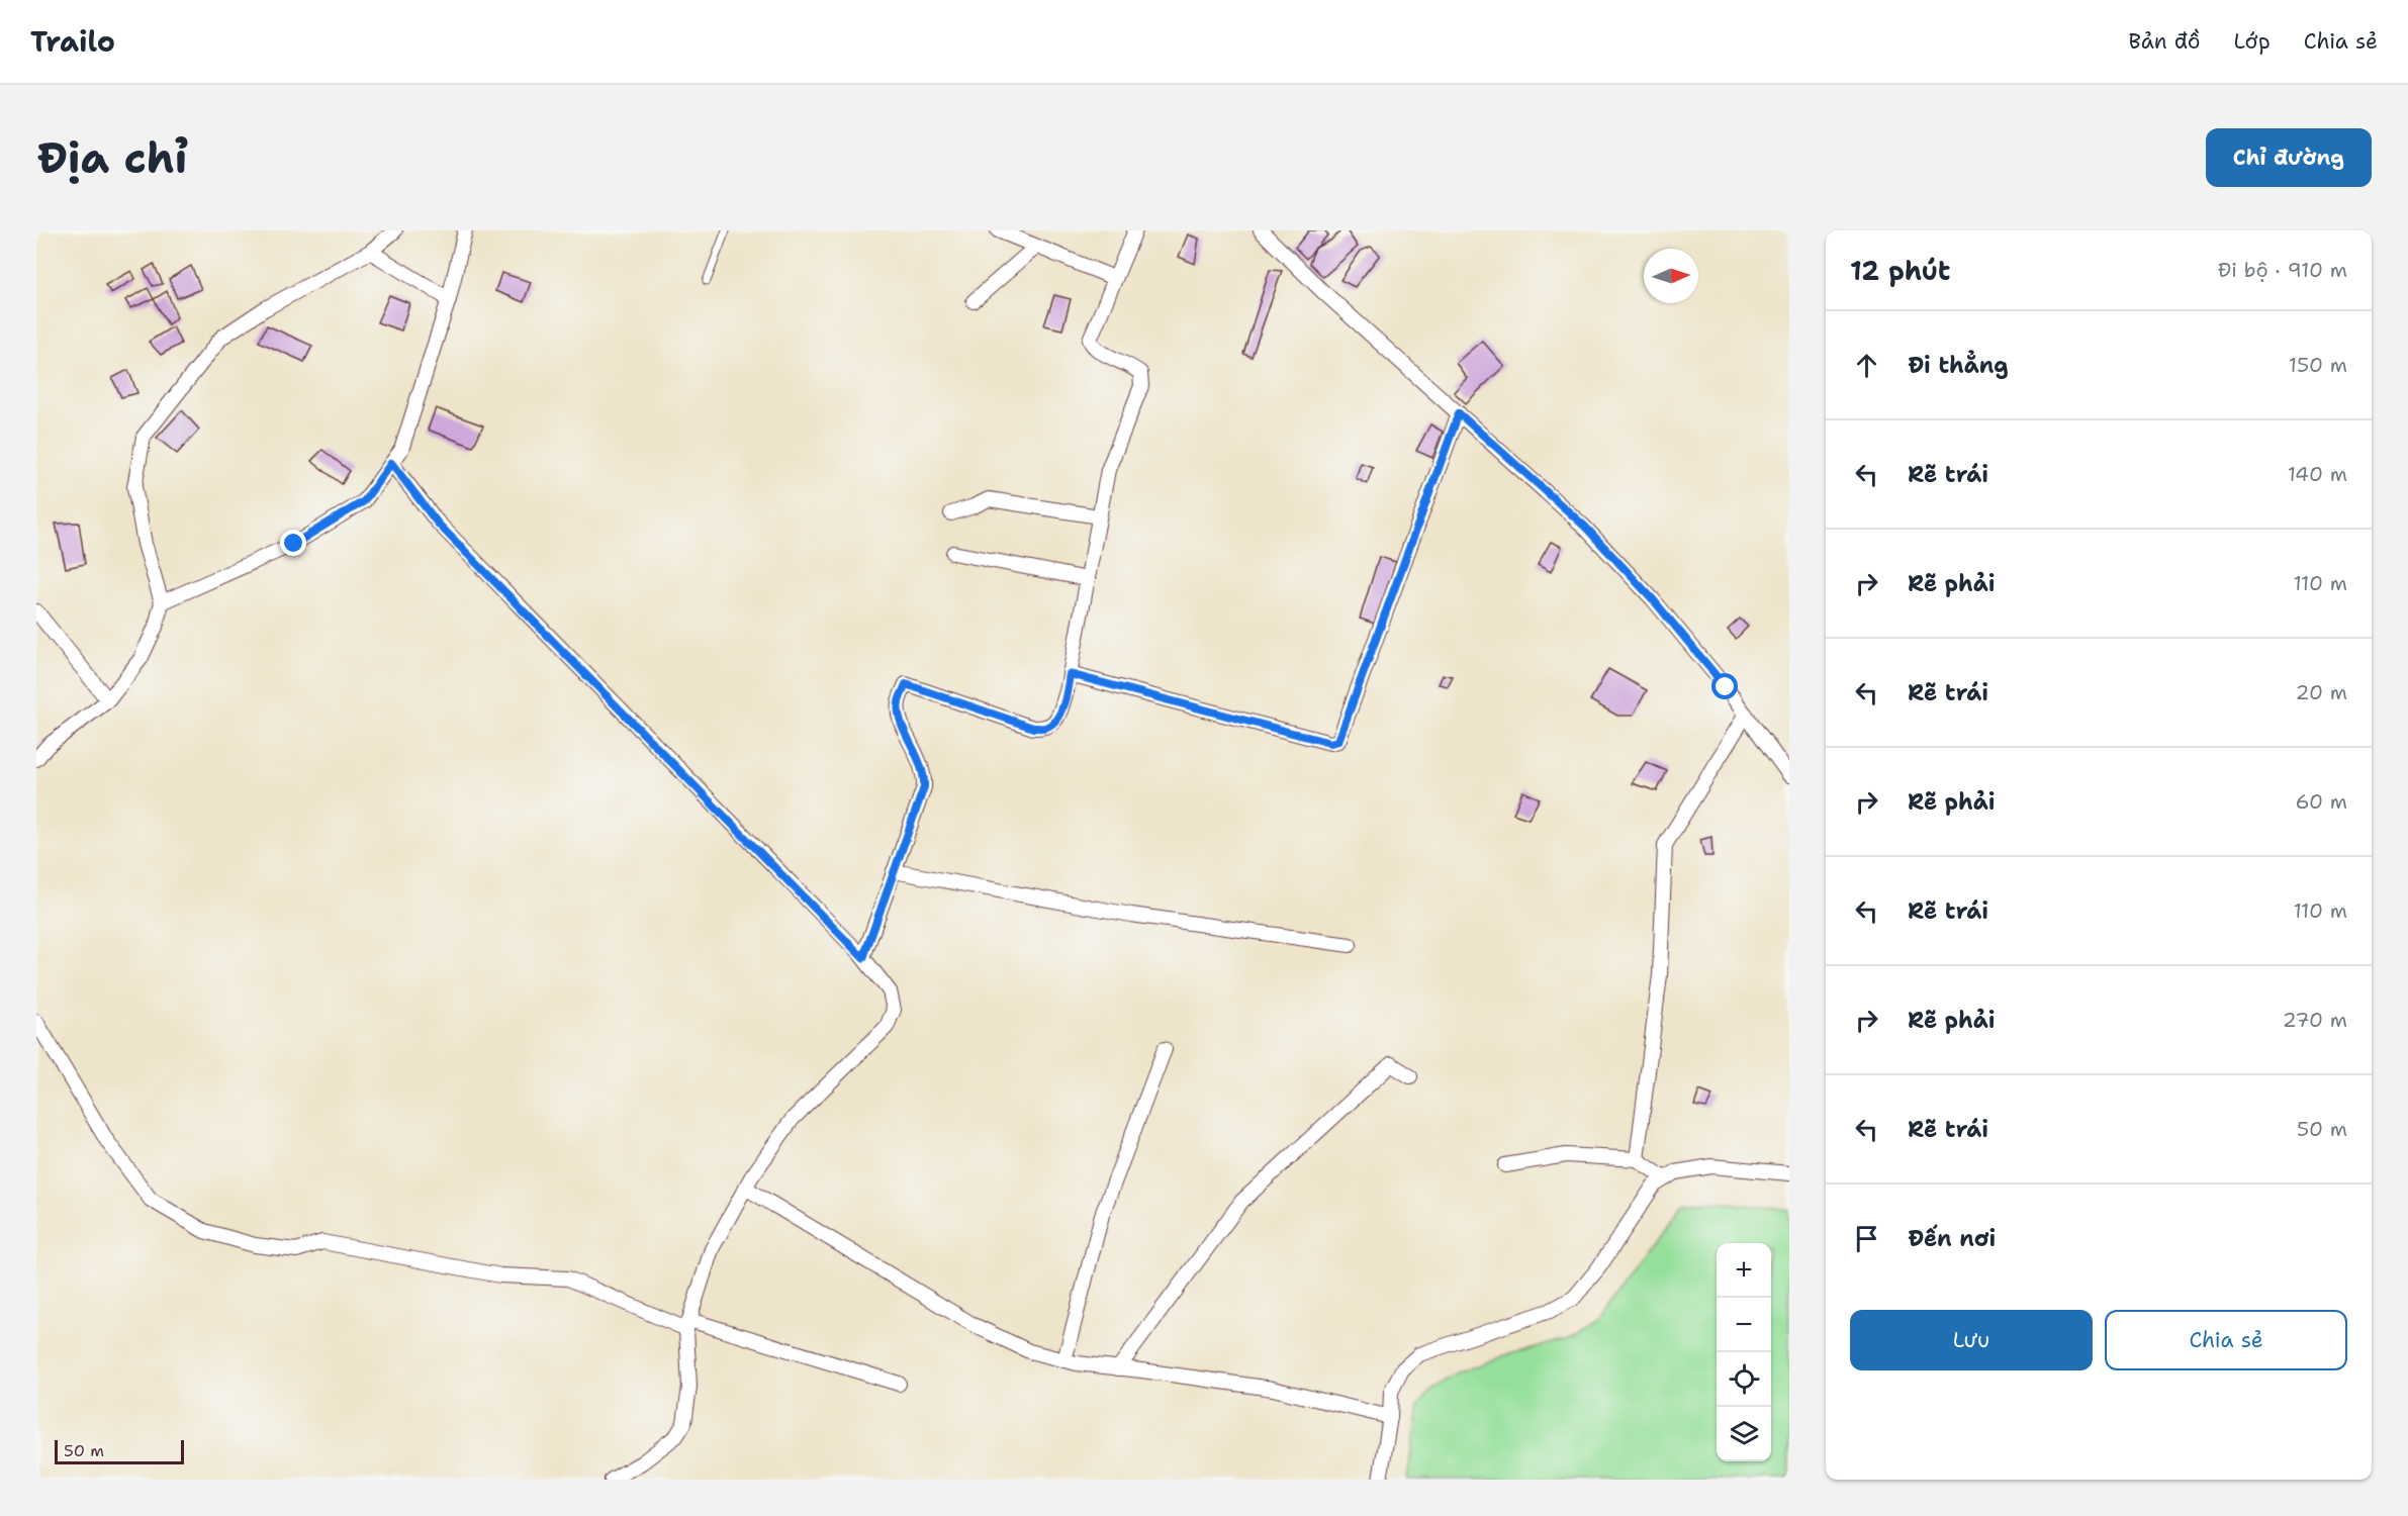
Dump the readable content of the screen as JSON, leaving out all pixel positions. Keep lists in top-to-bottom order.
{
  "scale_bar": "50 m",
  "north": "right",
  "page": {
    "header": "Trailo",
    "nav": ["Bản đồ", "Lớp", "Chia sẻ"],
    "buttons": [
      "Chỉ đường",
      ["Lưu", "Chia sẻ"]
    ],
    "title": "Địa chỉ",
    "heading": ["12 phút", "Đi bộ · 910 m"],
    "list": [
      ["Đi thẳng", "150 m"],
      ["Rẽ trái", "140 m"],
      ["Rẽ phải", "110 m"],
      ["Rẽ trái", "20 m"],
      ["Rẽ phải", "60 m"],
      ["Rẽ trái", "110 m"],
      ["Rẽ phải", "270 m"],
      ["Rẽ trái", "50 m"],
      "Đến nơi"
    ],
    "map_buttons": ["+", "−"],
    "scale": "50 m"
  }
}
